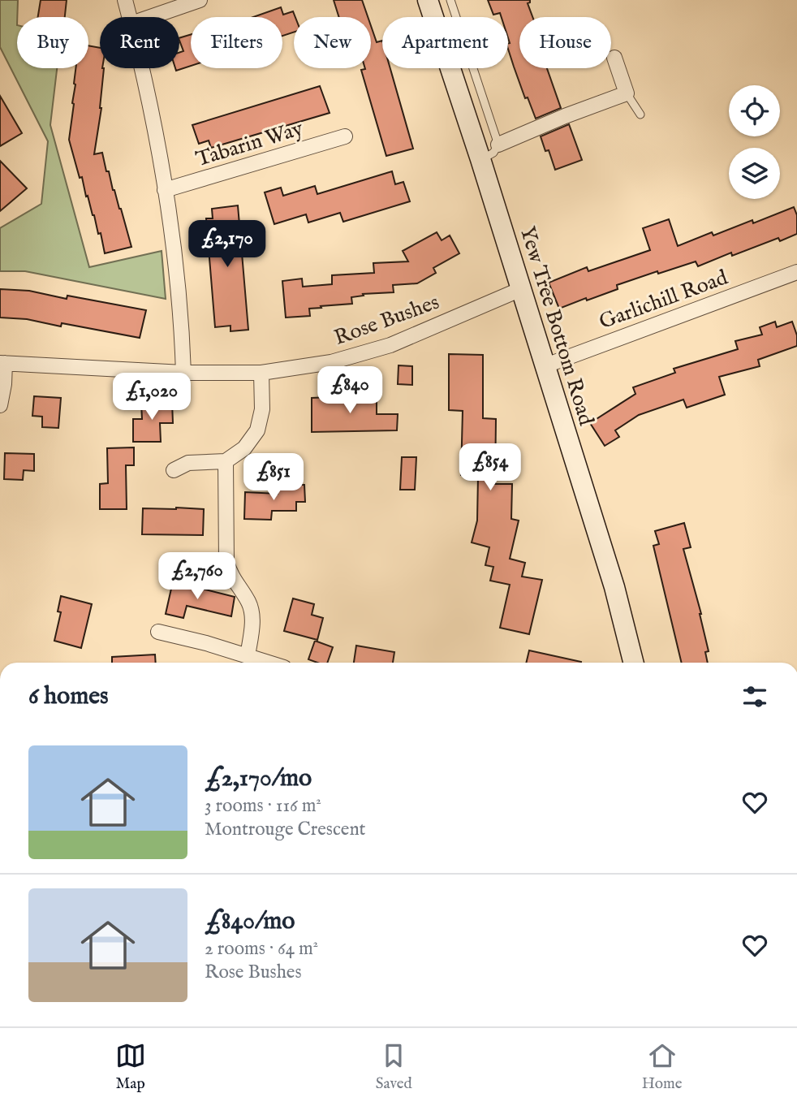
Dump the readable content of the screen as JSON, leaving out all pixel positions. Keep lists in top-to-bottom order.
{
  "streets": {
    "main road": ["Yew Tree Bottom Road"],
    "street": ["Tabarin Way", "Garlichill Road", "Rose Bushes"]
  },
  "crossings": [
    ["Garlichill Road", "Yew Tree Bottom Road"],
    ["Rose Bushes", "Yew Tree Bottom Road"]
  ],
  "page": {
    "chip": [
      "Buy",
      "Rent",
      "Filters",
      "New",
      "Apartment",
      "House"
    ],
    "price": [
      "£2,170",
      "£840",
      "£1,020",
      "£854",
      "£851",
      "£2,760"
    ],
    "heading": "6 homes",
    "list": [
      {
        "name": "£2,170/mo",
        "note": "3 rooms · 116 m² · Montrouge Crescent"
      },
      {
        "name": "£840/mo",
        "note": "2 rooms · 64 m² · Rose Bushes"
      }
    ],
    "tabs": ["Map", "Saved", "Home"]
  }
}
